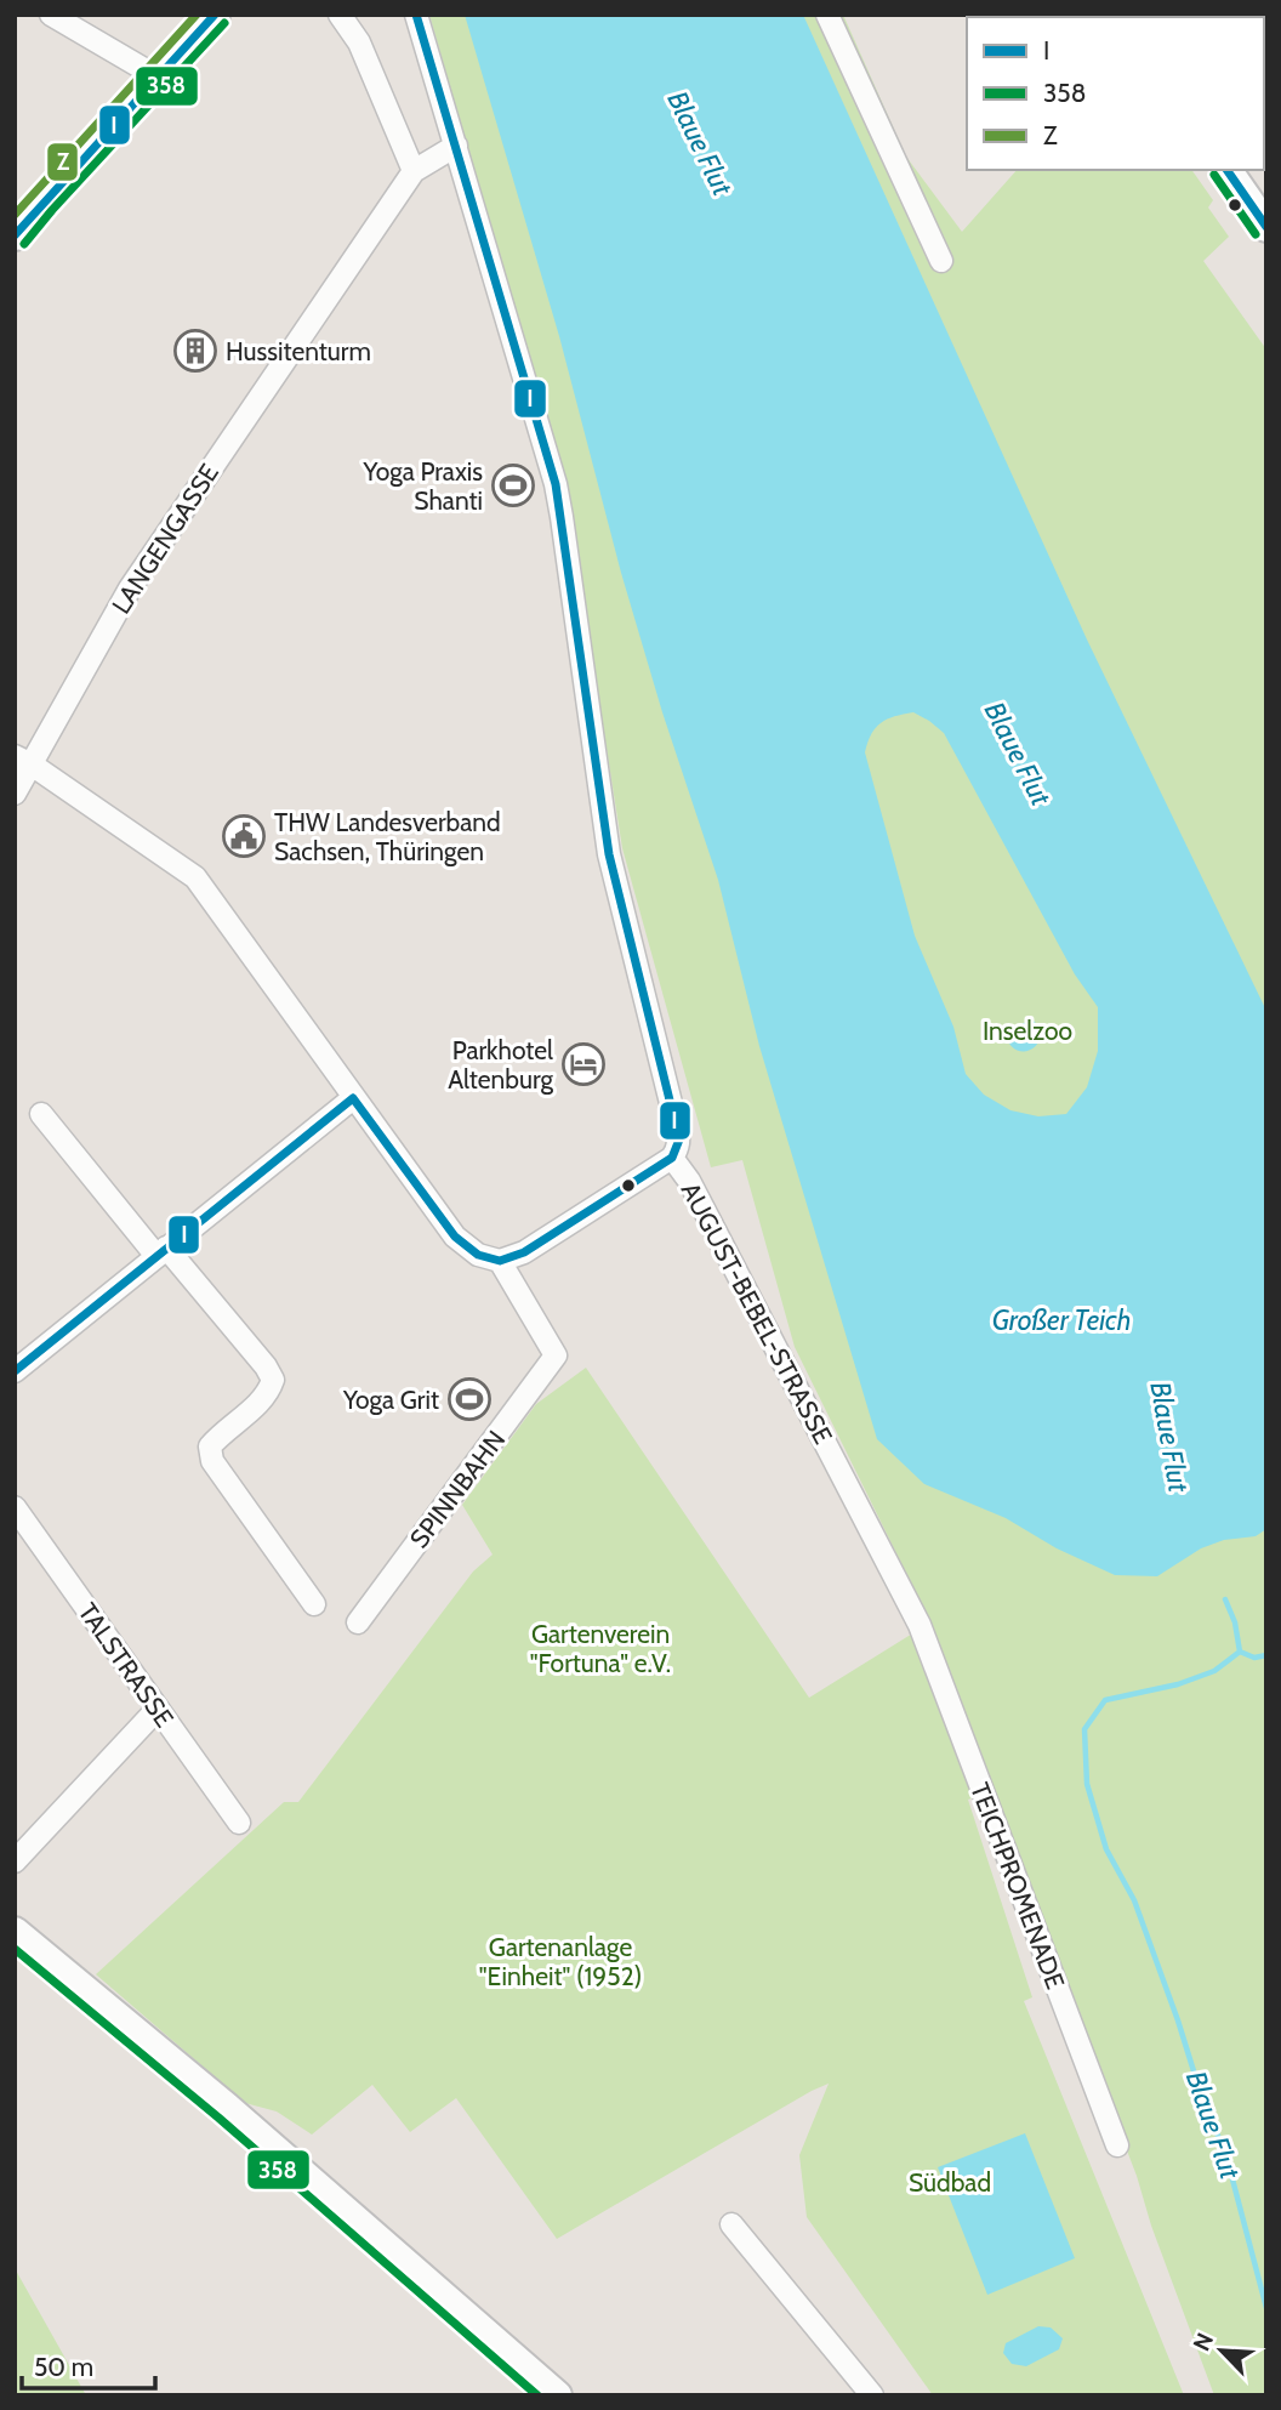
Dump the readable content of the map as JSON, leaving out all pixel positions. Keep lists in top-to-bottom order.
{
  "streets": {
    "street": [
      "LANGENGASSE",
      "AUGUST-BEBEL-STRASSE",
      "SPINNBAHN",
      "TALSTRASSE",
      "TEICHPROMENADE"
    ]
  },
  "crossings": [
    ["AUGUST-BEBEL-STRASSE", "TEICHPROMENADE"]
  ],
  "water": ["Blaue Flut", "Großer Teich"],
  "parks": [
    "Inselzoo",
    "Gartenverein \"Fortuna\" e.V.",
    "Gartenanlage \"Einheit\" (1952)",
    "Südbad"
  ],
  "places": {
    "building": ["Hussitenturm"],
    "sports": ["Yoga Praxis Shanti", "Yoga Grit"],
    "public building": ["THW Landesverband Sachsen, Thüringen"],
    "hotel": ["Parkhotel Altenburg"]
  },
  "lines": ["transit line I", "transit line Z", "transit line 358"],
  "legend": ["I", "358", "Z"],
  "scale_bar": "50 m",
  "north": "top left"
}
